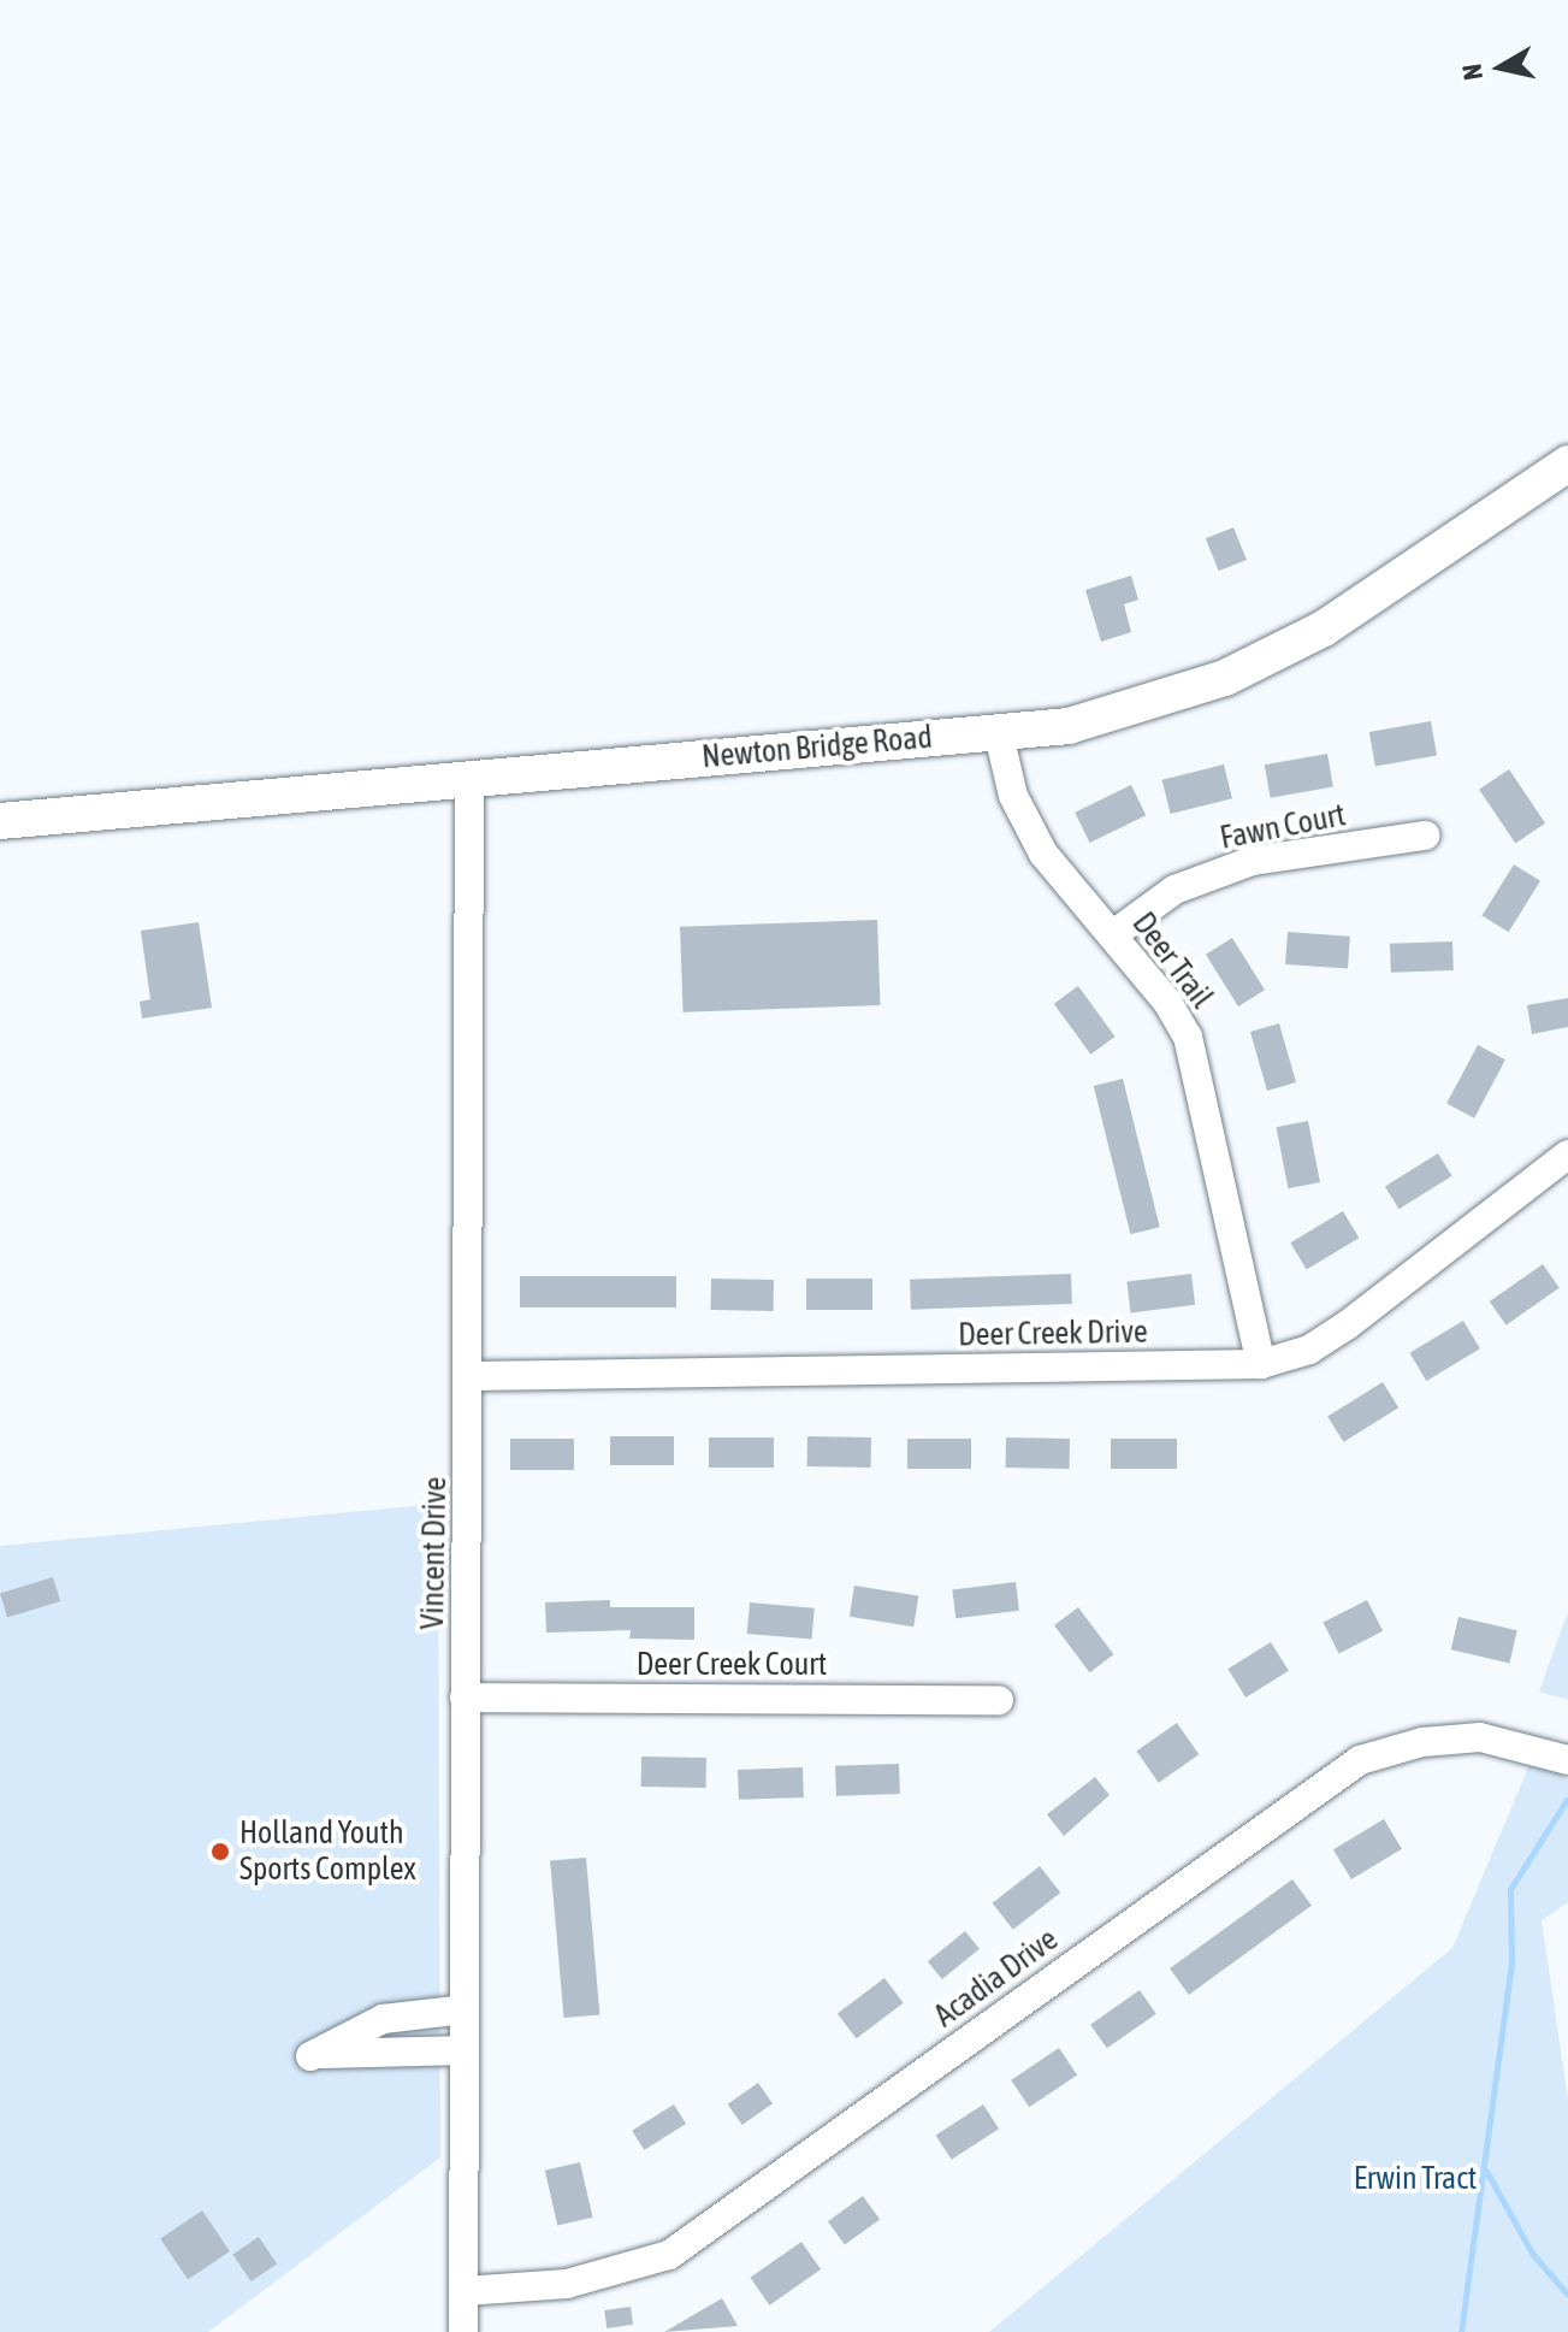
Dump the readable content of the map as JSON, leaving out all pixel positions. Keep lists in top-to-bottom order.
{
  "streets": {
    "main road": ["Newton Bridge Road"],
    "street": [
      "Fawn Court",
      "Deer Trail",
      "Deer Creek Drive",
      "Vincent Drive",
      "Deer Creek Court",
      "Acadia Drive"
    ]
  },
  "crossings": [
    ["Newton Bridge Road", "Deer Trail"],
    ["Newton Bridge Road", "Vincent Drive"],
    ["Fawn Court", "Deer Trail"],
    ["Deer Trail", "Deer Creek Drive"],
    ["Deer Creek Drive", "Vincent Drive"],
    ["Vincent Drive", "Deer Creek Court"],
    ["Vincent Drive", "Acadia Drive"]
  ],
  "parks": ["Erwin Tract"],
  "places": ["Holland Youth Sports Complex"],
  "north": "left"
}
